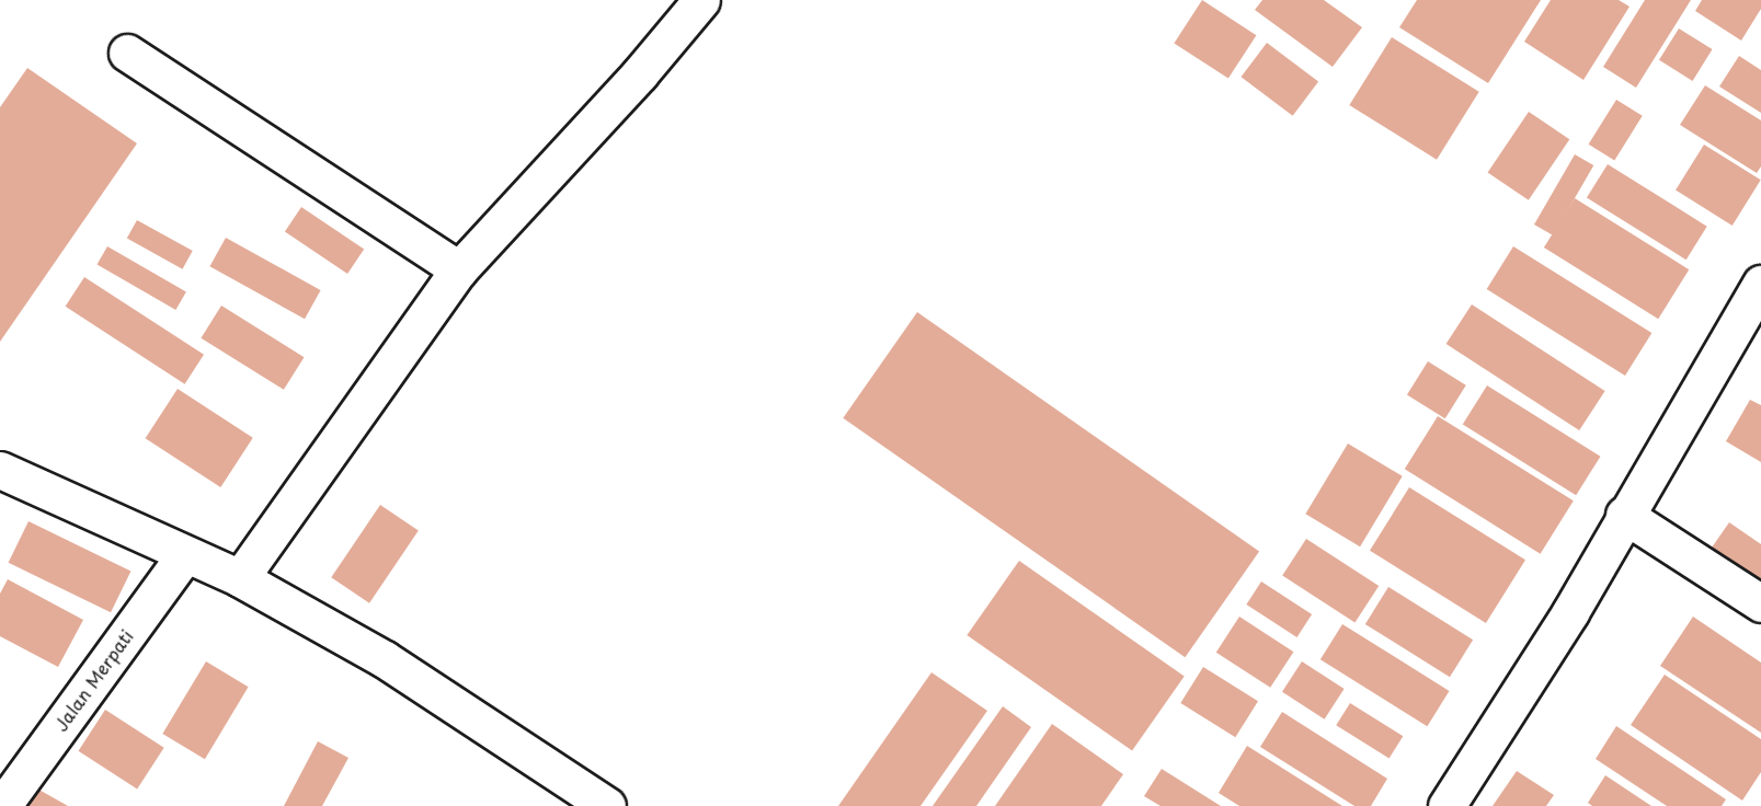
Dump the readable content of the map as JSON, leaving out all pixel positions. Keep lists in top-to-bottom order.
{
  "streets": {
    "street": ["Jalan Merpati"]
  }
}
